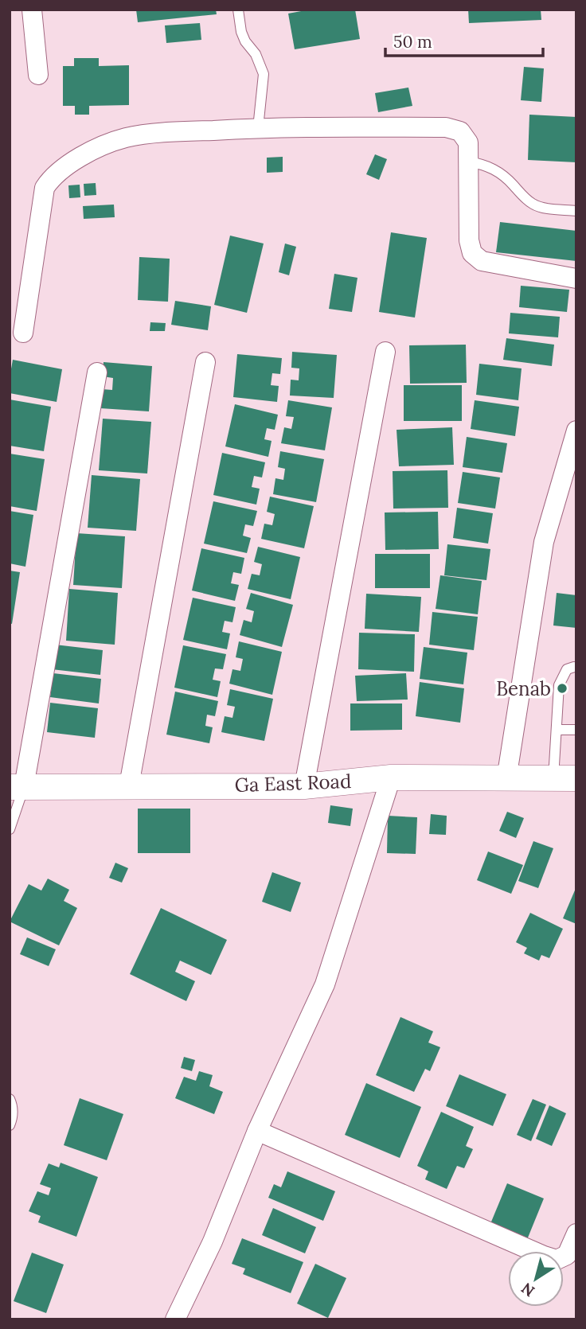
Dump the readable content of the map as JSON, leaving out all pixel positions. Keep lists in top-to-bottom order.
{
  "streets": {
    "street": ["Ga East Road"]
  },
  "places": ["Benab"],
  "scale_bar": "50 m",
  "north": "bottom left"
}
